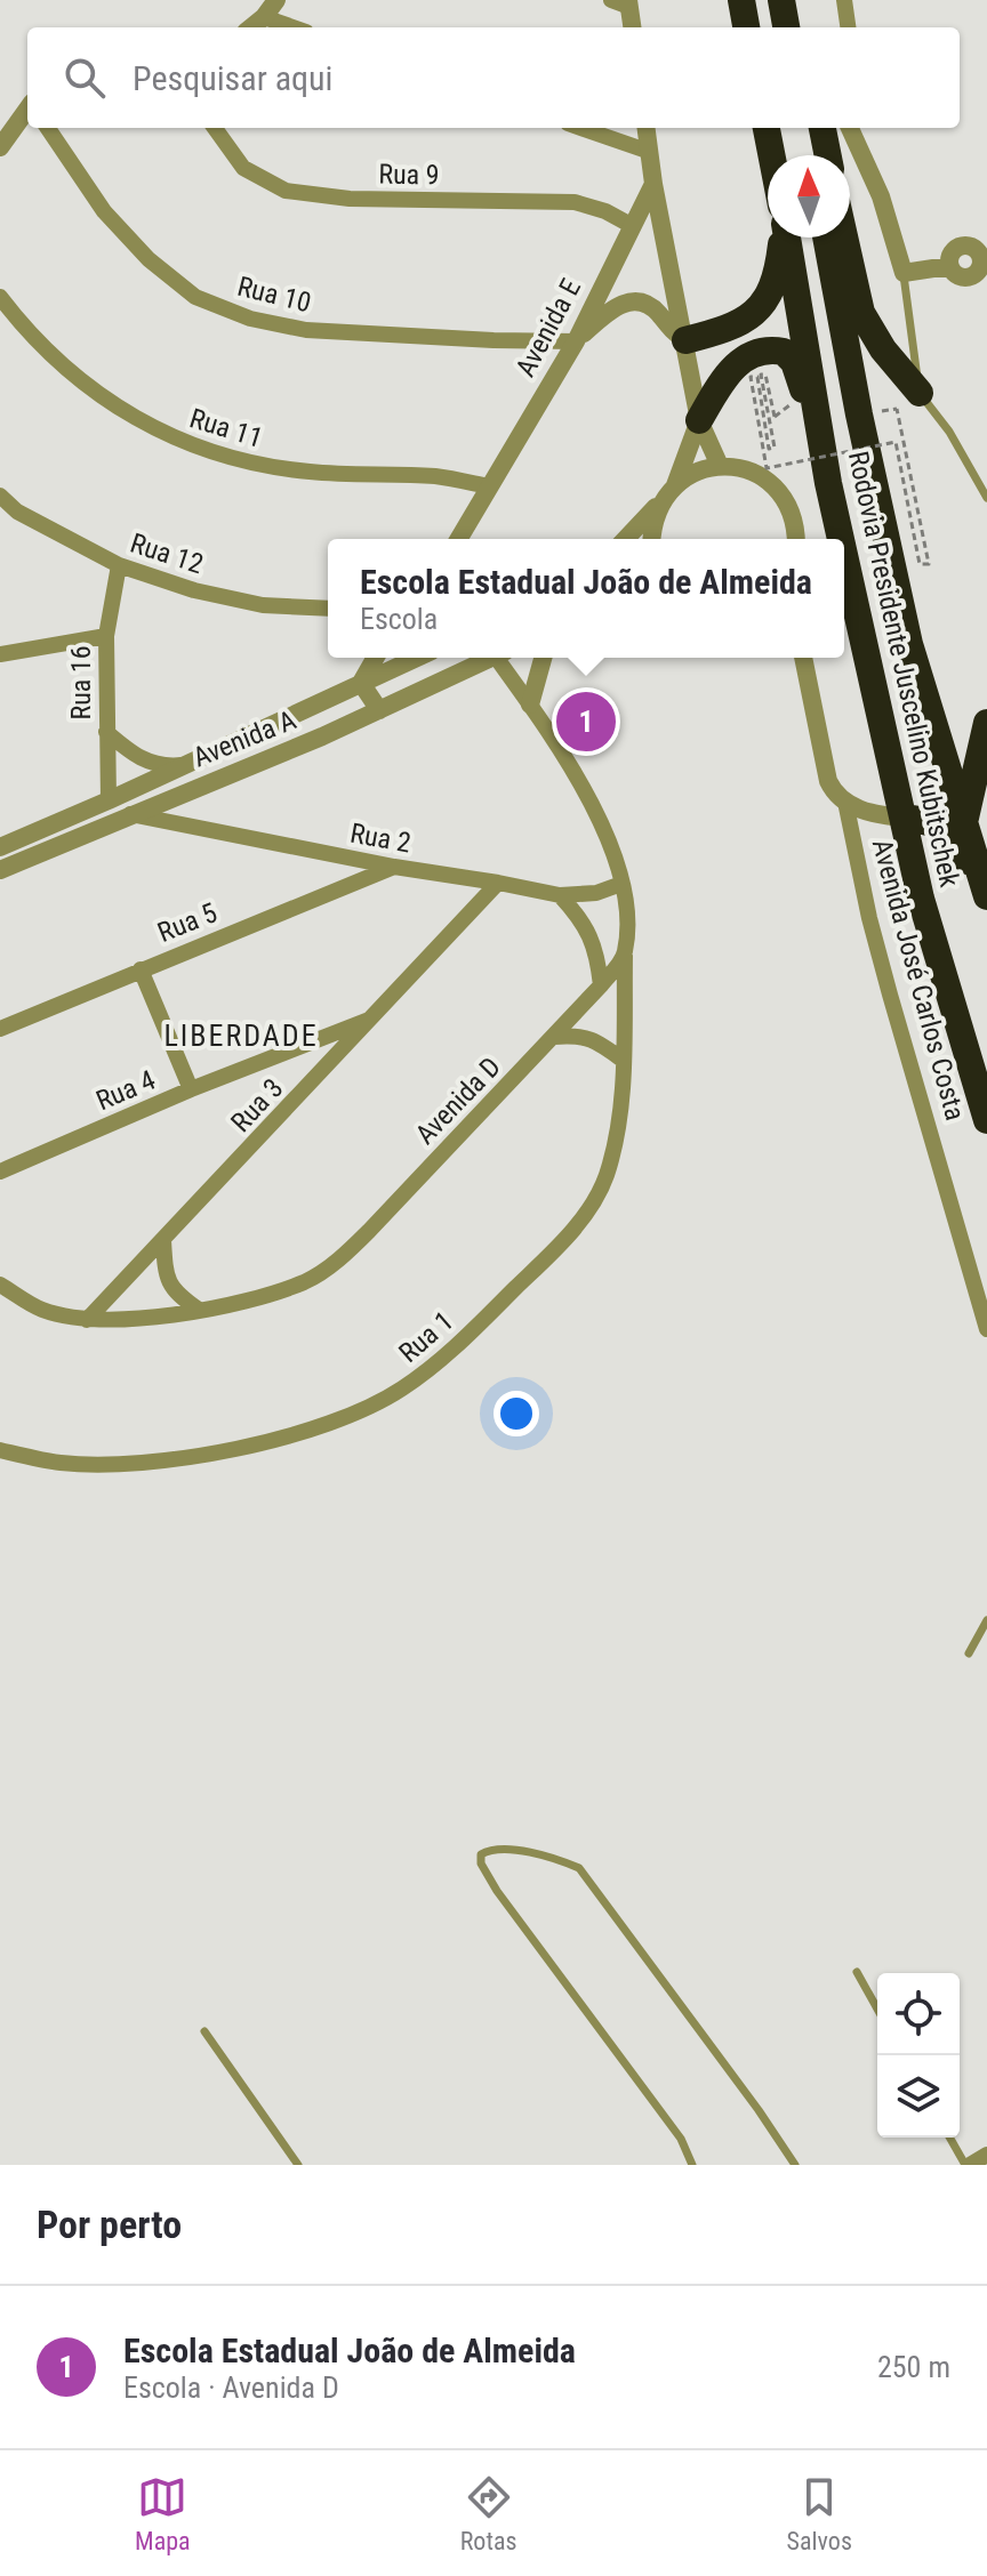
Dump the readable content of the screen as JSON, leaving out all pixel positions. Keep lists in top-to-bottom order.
{
  "streets": {
    "highway": ["Rodovia Presidente Juscelino Kubitschek"],
    "street": [
      "Rua 9",
      "Rua 10",
      "Avenida E",
      "Rua 11",
      "Rua 12",
      "Rua 16",
      "Avenida A",
      "Rua 2",
      "Rua 5",
      "Avenida José Carlos Costa",
      "Rua 4",
      "Avenida D",
      "Rua 3",
      "Rua 1"
    ]
  },
  "crossings": [
    ["Rua 9", "Avenida E"],
    ["Rua 10", "Avenida E"],
    ["Avenida E", "Rua 11"],
    ["Rua 12", "Rua 16"],
    ["Rodovia Presidente Juscelino Kubitschek", "Avenida José Carlos Costa"],
    ["Rua 16", "Avenida A"],
    ["Avenida A", "Rua 2"],
    ["Rua 2", "Rua 5"],
    ["Rua 2", "Rua 3"],
    ["Rua 4", "Rua 3"],
    ["Avenida D", "Rua 3"],
    ["Avenida D", "Rua 1"]
  ],
  "districts": ["LIBERDADE"],
  "north": "top",
  "page": {
    "search": "Pesquisar aqui",
    "popup": ["Escola Estadual João de Almeida", "Escola"],
    "pins": "1",
    "heading": "Por perto",
    "list": [
      {
        "mark": "1",
        "name": "Escola Estadual João de Almeida",
        "note": "Escola · Avenida D",
        "value": "250 m"
      }
    ],
    "nav": ["Mapa", "Rotas", "Salvos"]
  }
}
